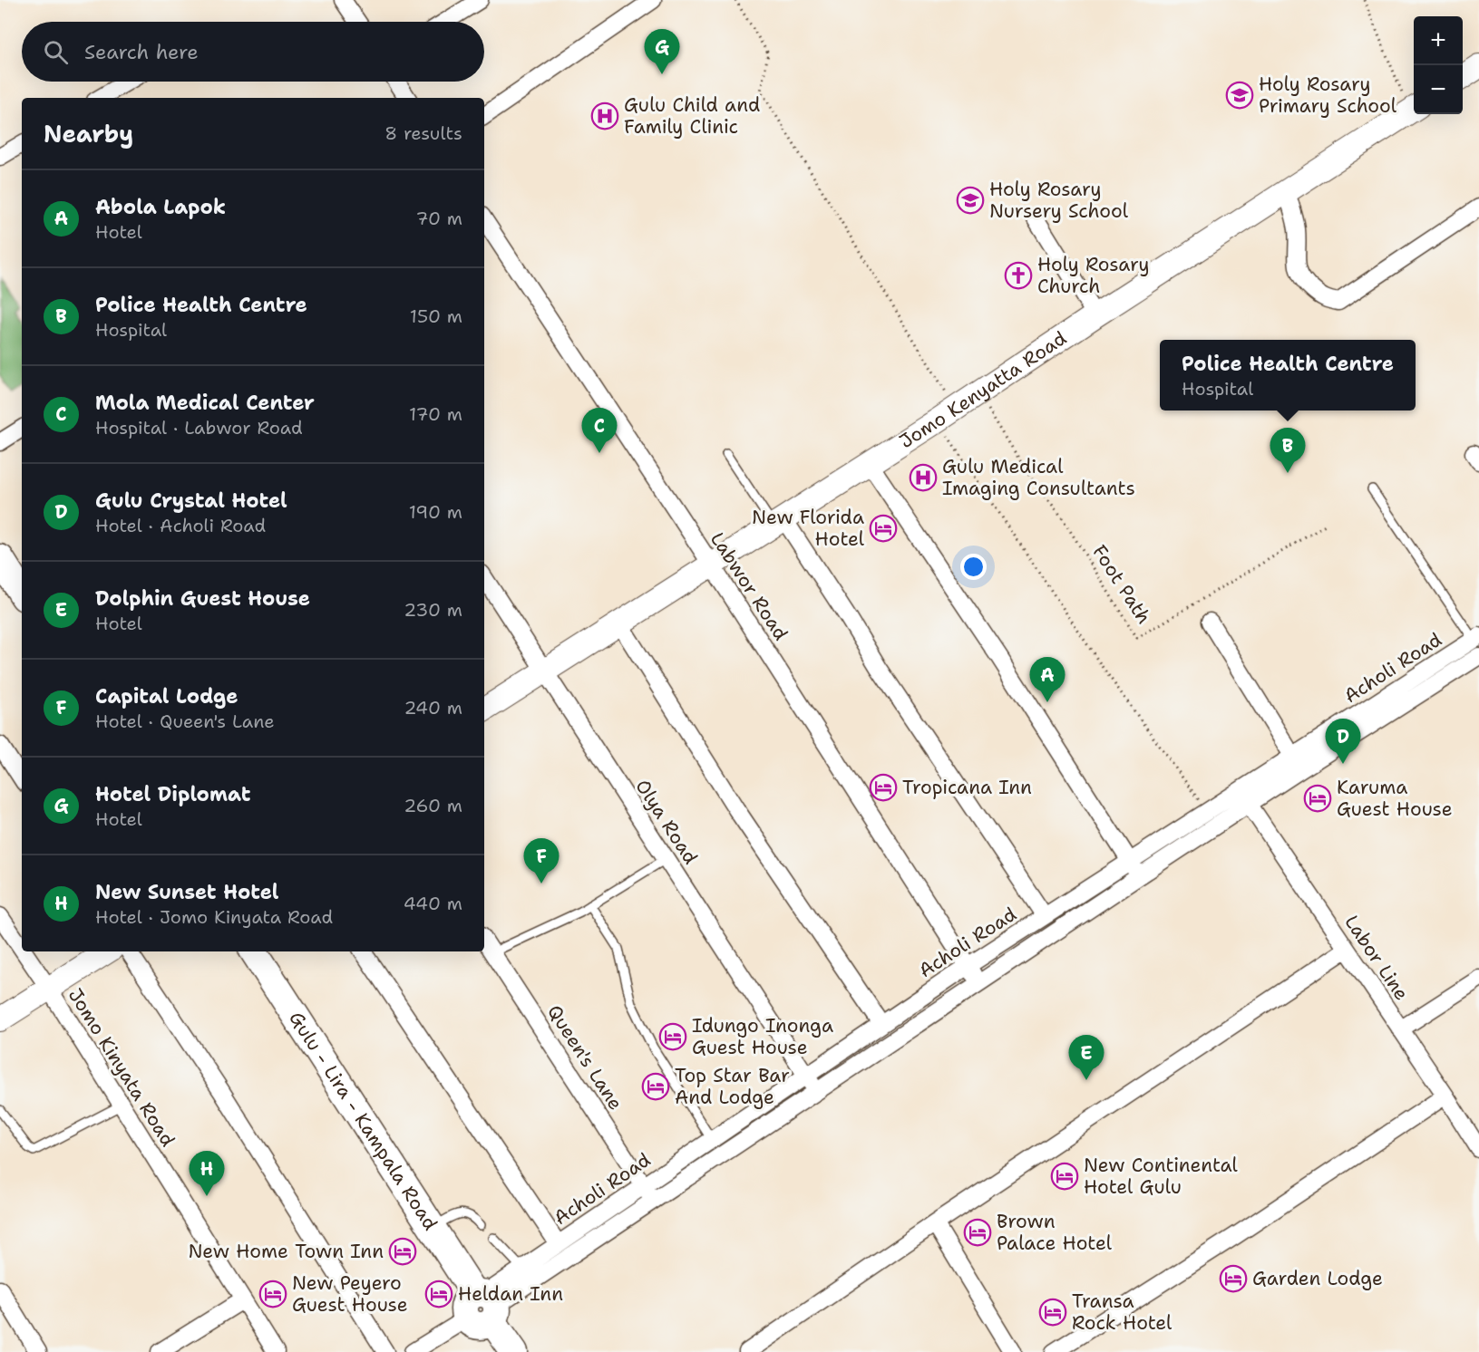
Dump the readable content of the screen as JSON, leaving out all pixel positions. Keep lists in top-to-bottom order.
{
  "streets": {
    "main road": ["Jomo Kenyatta Road", "Gulu - Lira - Kampala Road"],
    "street": [
      "Labwor Road",
      "Acholi Road",
      "Olya Road",
      "Labor Line",
      "Queen's Lane",
      "Jomo Kinyata Road"
    ],
    "path": ["Foot Path"]
  },
  "crossings": [
    ["Jomo Kenyatta Road", "Foot Path"],
    ["Jomo Kenyatta Road", "Labwor Road"],
    ["Jomo Kenyatta Road", "Olya Road"],
    ["Labwor Road", "Acholi Road"],
    ["Acholi Road", "Olya Road"],
    ["Acholi Road", "Labor Line"],
    ["Acholi Road", "Queen's Lane"],
    ["Acholi Road", "Gulu - Lira - Kampala Road"]
  ],
  "places": {
    "school or university": ["Holy Rosary Primary School", "Holy Rosary Nursery School"],
    "hospital": ["Gulu Child and Family Clinic", "Gulu Medical Imaging Consultants"],
    "church": ["Holy Rosary Church"],
    "hotel": [
      "New Florida Hotel",
      "Tropicana Inn",
      "Karuma Guest House",
      "Idungo Inonga Guest House",
      "Top Star Bar And Lodge",
      "New Continental Hotel Gulu",
      "Brown Palace Hotel",
      "New Home Town Inn",
      "Garden Lodge",
      "New Peyero Guest House",
      "Heldan Inn",
      "Transa Rock Hotel"
    ]
  },
  "page": {
    "map_buttons": ["+", "−"],
    "search": "Search here",
    "pins": [
      "G",
      "C",
      "B",
      "A",
      "D",
      "F",
      "E",
      "H"
    ],
    "heading": ["Nearby", "8 results"],
    "list": [
      {
        "mark": "A",
        "name": "Abola Lapok",
        "note": "Hotel",
        "value": "70 m"
      },
      {
        "mark": "B",
        "name": "Police Health Centre",
        "note": "Hospital",
        "value": "150 m"
      },
      {
        "mark": "C",
        "name": "Mola Medical Center",
        "note": "Hospital · Labwor Road",
        "value": "170 m"
      },
      {
        "mark": "D",
        "name": "Gulu Crystal Hotel",
        "note": "Hotel · Acholi Road",
        "value": "190 m"
      },
      {
        "mark": "E",
        "name": "Dolphin Guest House",
        "note": "Hotel",
        "value": "230 m"
      },
      {
        "mark": "F",
        "name": "Capital Lodge",
        "note": "Hotel · Queen's Lane",
        "value": "240 m"
      },
      {
        "mark": "G",
        "name": "Hotel Diplomat",
        "note": "Hotel",
        "value": "260 m"
      },
      {
        "mark": "H",
        "name": "New Sunset Hotel",
        "note": "Hotel · Jomo Kinyata Road",
        "value": "440 m"
      }
    ],
    "popup": ["Police Health Centre", "Hospital"]
  }
}
